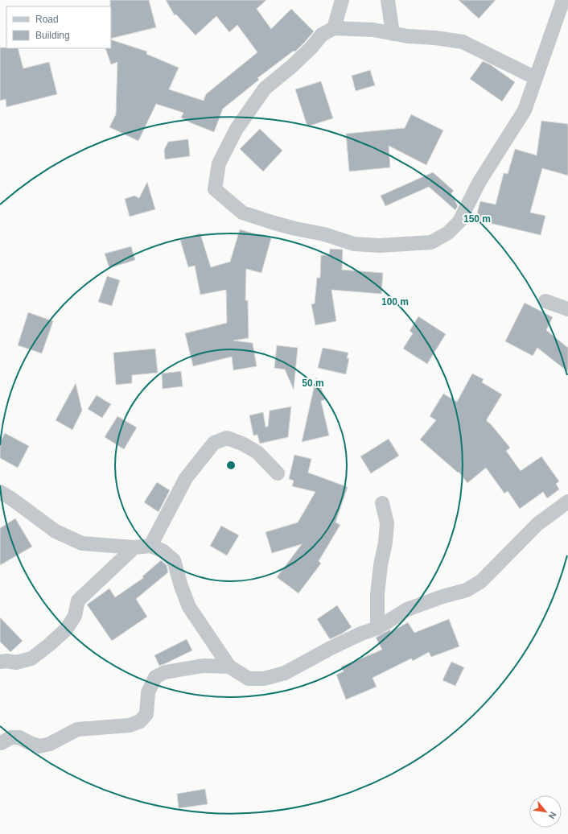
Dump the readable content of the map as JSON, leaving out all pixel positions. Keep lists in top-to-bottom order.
{
  "legend": ["Road", "Building"],
  "north": "bottom right",
  "rings": ["150 m", "100 m", "50 m"]
}
